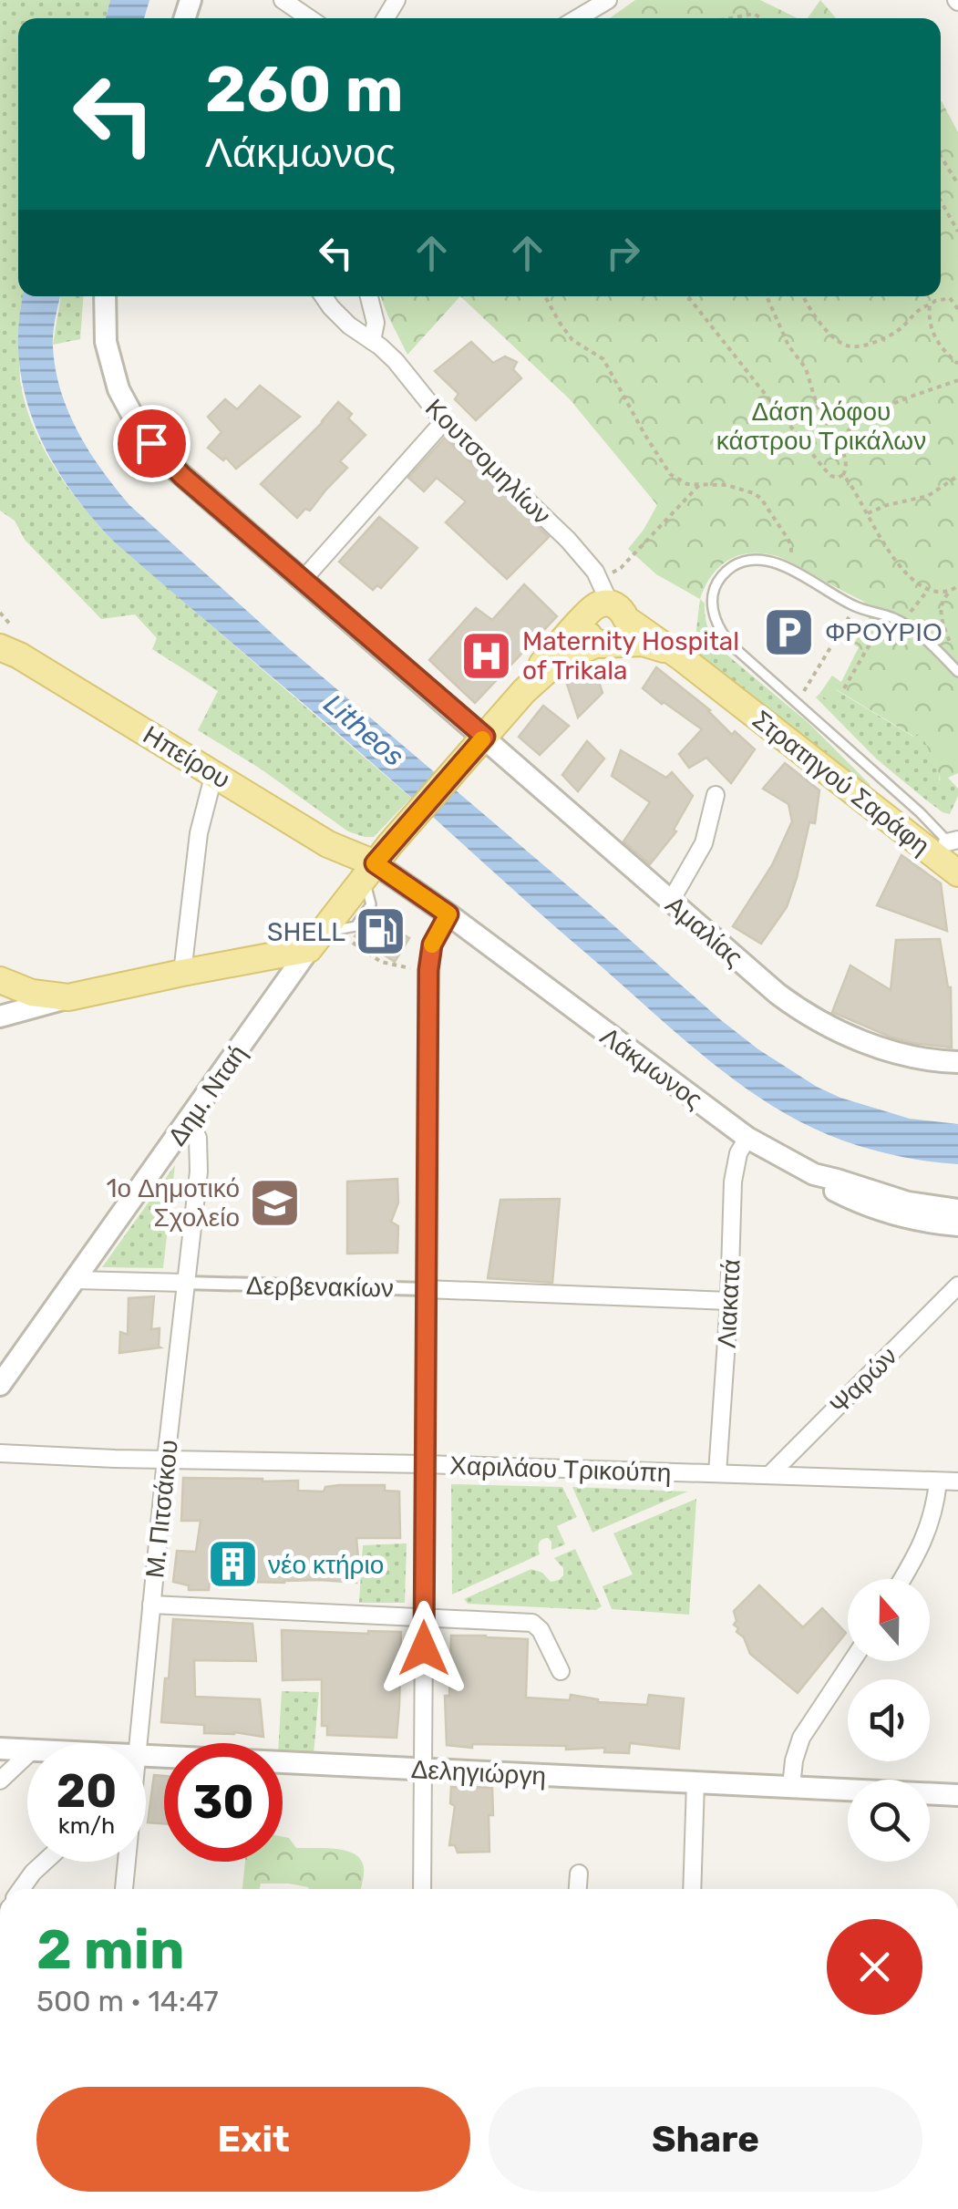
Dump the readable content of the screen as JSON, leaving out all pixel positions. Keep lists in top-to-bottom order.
{
  "streets": {
    "main road": ["Ηπείρου", "Στρατηγού Σαράφη"],
    "street": [
      "Κουτσομηλίων",
      "Αμαλίας",
      "Λάκμωνος",
      "Δημ. Νταή",
      "Δερβενακίων",
      "Λιακατά",
      "Ψαρών",
      "Χαριλάου Τρικούπη",
      "Μ. Πιτσάκου",
      "Δεληγιώργη"
    ]
  },
  "crossings": [
    ["Κουτσομηλίων", "Στρατηγού Σαράφη"],
    ["Ηπείρου", "Λάκμωνος"],
    ["Λάκμωνος", "Λιακατά"],
    ["Δημ. Νταή", "Δερβενακίων"],
    ["Δημ. Νταή", "Μ. Πιτσάκου"],
    ["Δερβενακίων", "Λιακατά"],
    ["Δερβενακίων", "Μ. Πιτσάκου"],
    ["Λιακατά", "Χαριλάου Τρικούπη"],
    ["Ψαρών", "Χαριλάου Τρικούπη"],
    ["Χαριλάου Τρικούπη", "Μ. Πιτσάκου"]
  ],
  "water": ["Litheos"],
  "parks": ["Δάση λόφου κάστρου Τρικάλων"],
  "places": {
    "parking": ["ΦΡΟΥΡΙΟ"],
    "hospital": ["Maternity Hospital of Trikala"],
    "fuel station": ["SHELL"],
    "school or university": ["1ο Δημοτικό Σχολείο"],
    "building": ["νέο κτήριο"]
  },
  "north": "top",
  "page": {
    "turn": ["260 m", "Λάκμωνος"],
    "speed": "20 km/h",
    "limit": "30",
    "heading": ["2 min", "500 m · 14:47"],
    "buttons": ["Exit", "Share"]
  }
}
